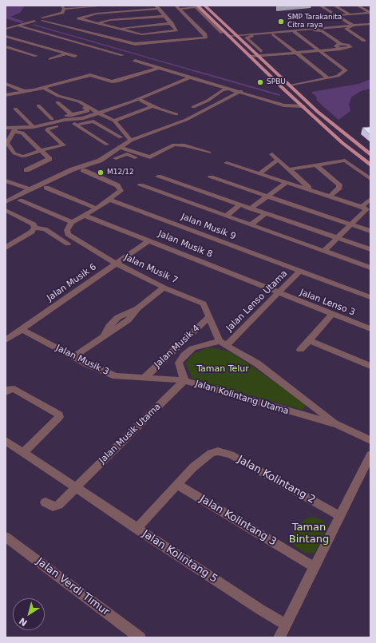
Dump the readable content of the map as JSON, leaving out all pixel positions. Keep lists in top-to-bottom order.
{
  "streets": {
    "street": [
      "Jalan Musik 9",
      "Jalan Musik 8",
      "Jalan Musik 7",
      "Jalan Musik 6",
      "Jalan Lenso Utama",
      "Jalan Lenso 3",
      "Jalan Musik 4",
      "Jalan Musik 3",
      "Jalan Kolintang Utama",
      "Jalan Musik Utama",
      "Jalan Kolintang 2",
      "Jalan Kolintang 3",
      "Jalan Kolintang 5",
      "Jalan Verdi Timur"
    ]
  },
  "crossings": [
    ["Jalan Musik 9", "Jalan Lenso Utama"],
    ["Jalan Musik 8", "Jalan Musik 6"],
    ["Jalan Musik 8", "Jalan Lenso Utama"],
    ["Jalan Musik 8", "Jalan Lenso 3"],
    ["Jalan Musik 7", "Jalan Musik 6"],
    ["Jalan Musik 7", "Jalan Lenso Utama"],
    ["Jalan Musik 7", "Jalan Musik 4"],
    ["Jalan Musik 7", "Jalan Kolintang Utama"],
    ["Jalan Musik 6", "Jalan Musik 3"],
    ["Jalan Lenso Utama", "Jalan Lenso 3"],
    ["Jalan Lenso Utama", "Jalan Kolintang Utama"],
    ["Jalan Musik 4", "Jalan Musik 3"],
    ["Jalan Musik 3", "Jalan Kolintang Utama"],
    ["Jalan Musik 3", "Jalan Musik Utama"],
    ["Jalan Kolintang Utama", "Jalan Musik Utama"],
    ["Jalan Musik Utama", "Jalan Kolintang 5"],
    ["Jalan Kolintang 2", "Jalan Kolintang 3"]
  ],
  "parks": ["Taman Telur", "Taman Bintang"],
  "places": ["SMP Tarakanita Citra raya", "SPBU", "M12/12"],
  "north": "bottom left"
}
